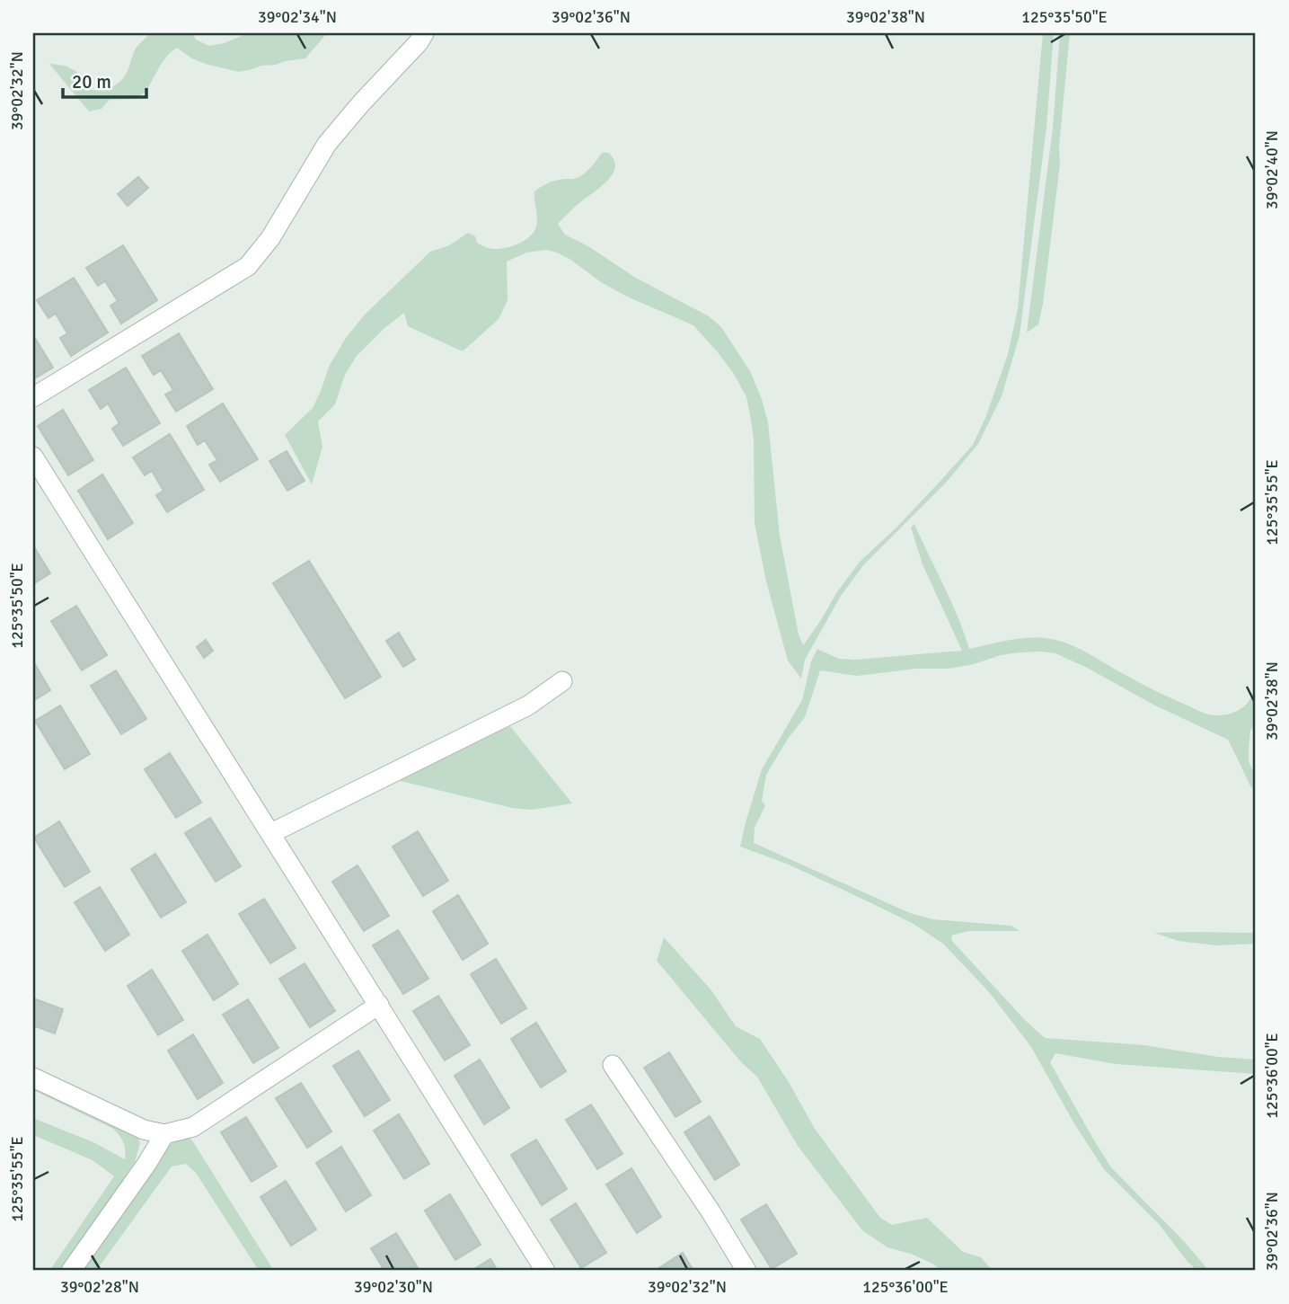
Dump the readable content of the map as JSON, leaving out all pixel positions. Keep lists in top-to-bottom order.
{
  "scale_bar": "20 m",
  "coordinates": [
    "39°02'34\"N",
    "39°02'36\"N",
    "39°02'38\"N",
    "125°35'50\"E",
    "39°02'32\"N",
    "39°02'40\"N",
    "125°35'55\"E",
    "125°36'00\"E",
    "39°02'28\"N",
    "39°02'30\"N"
  ]
}
